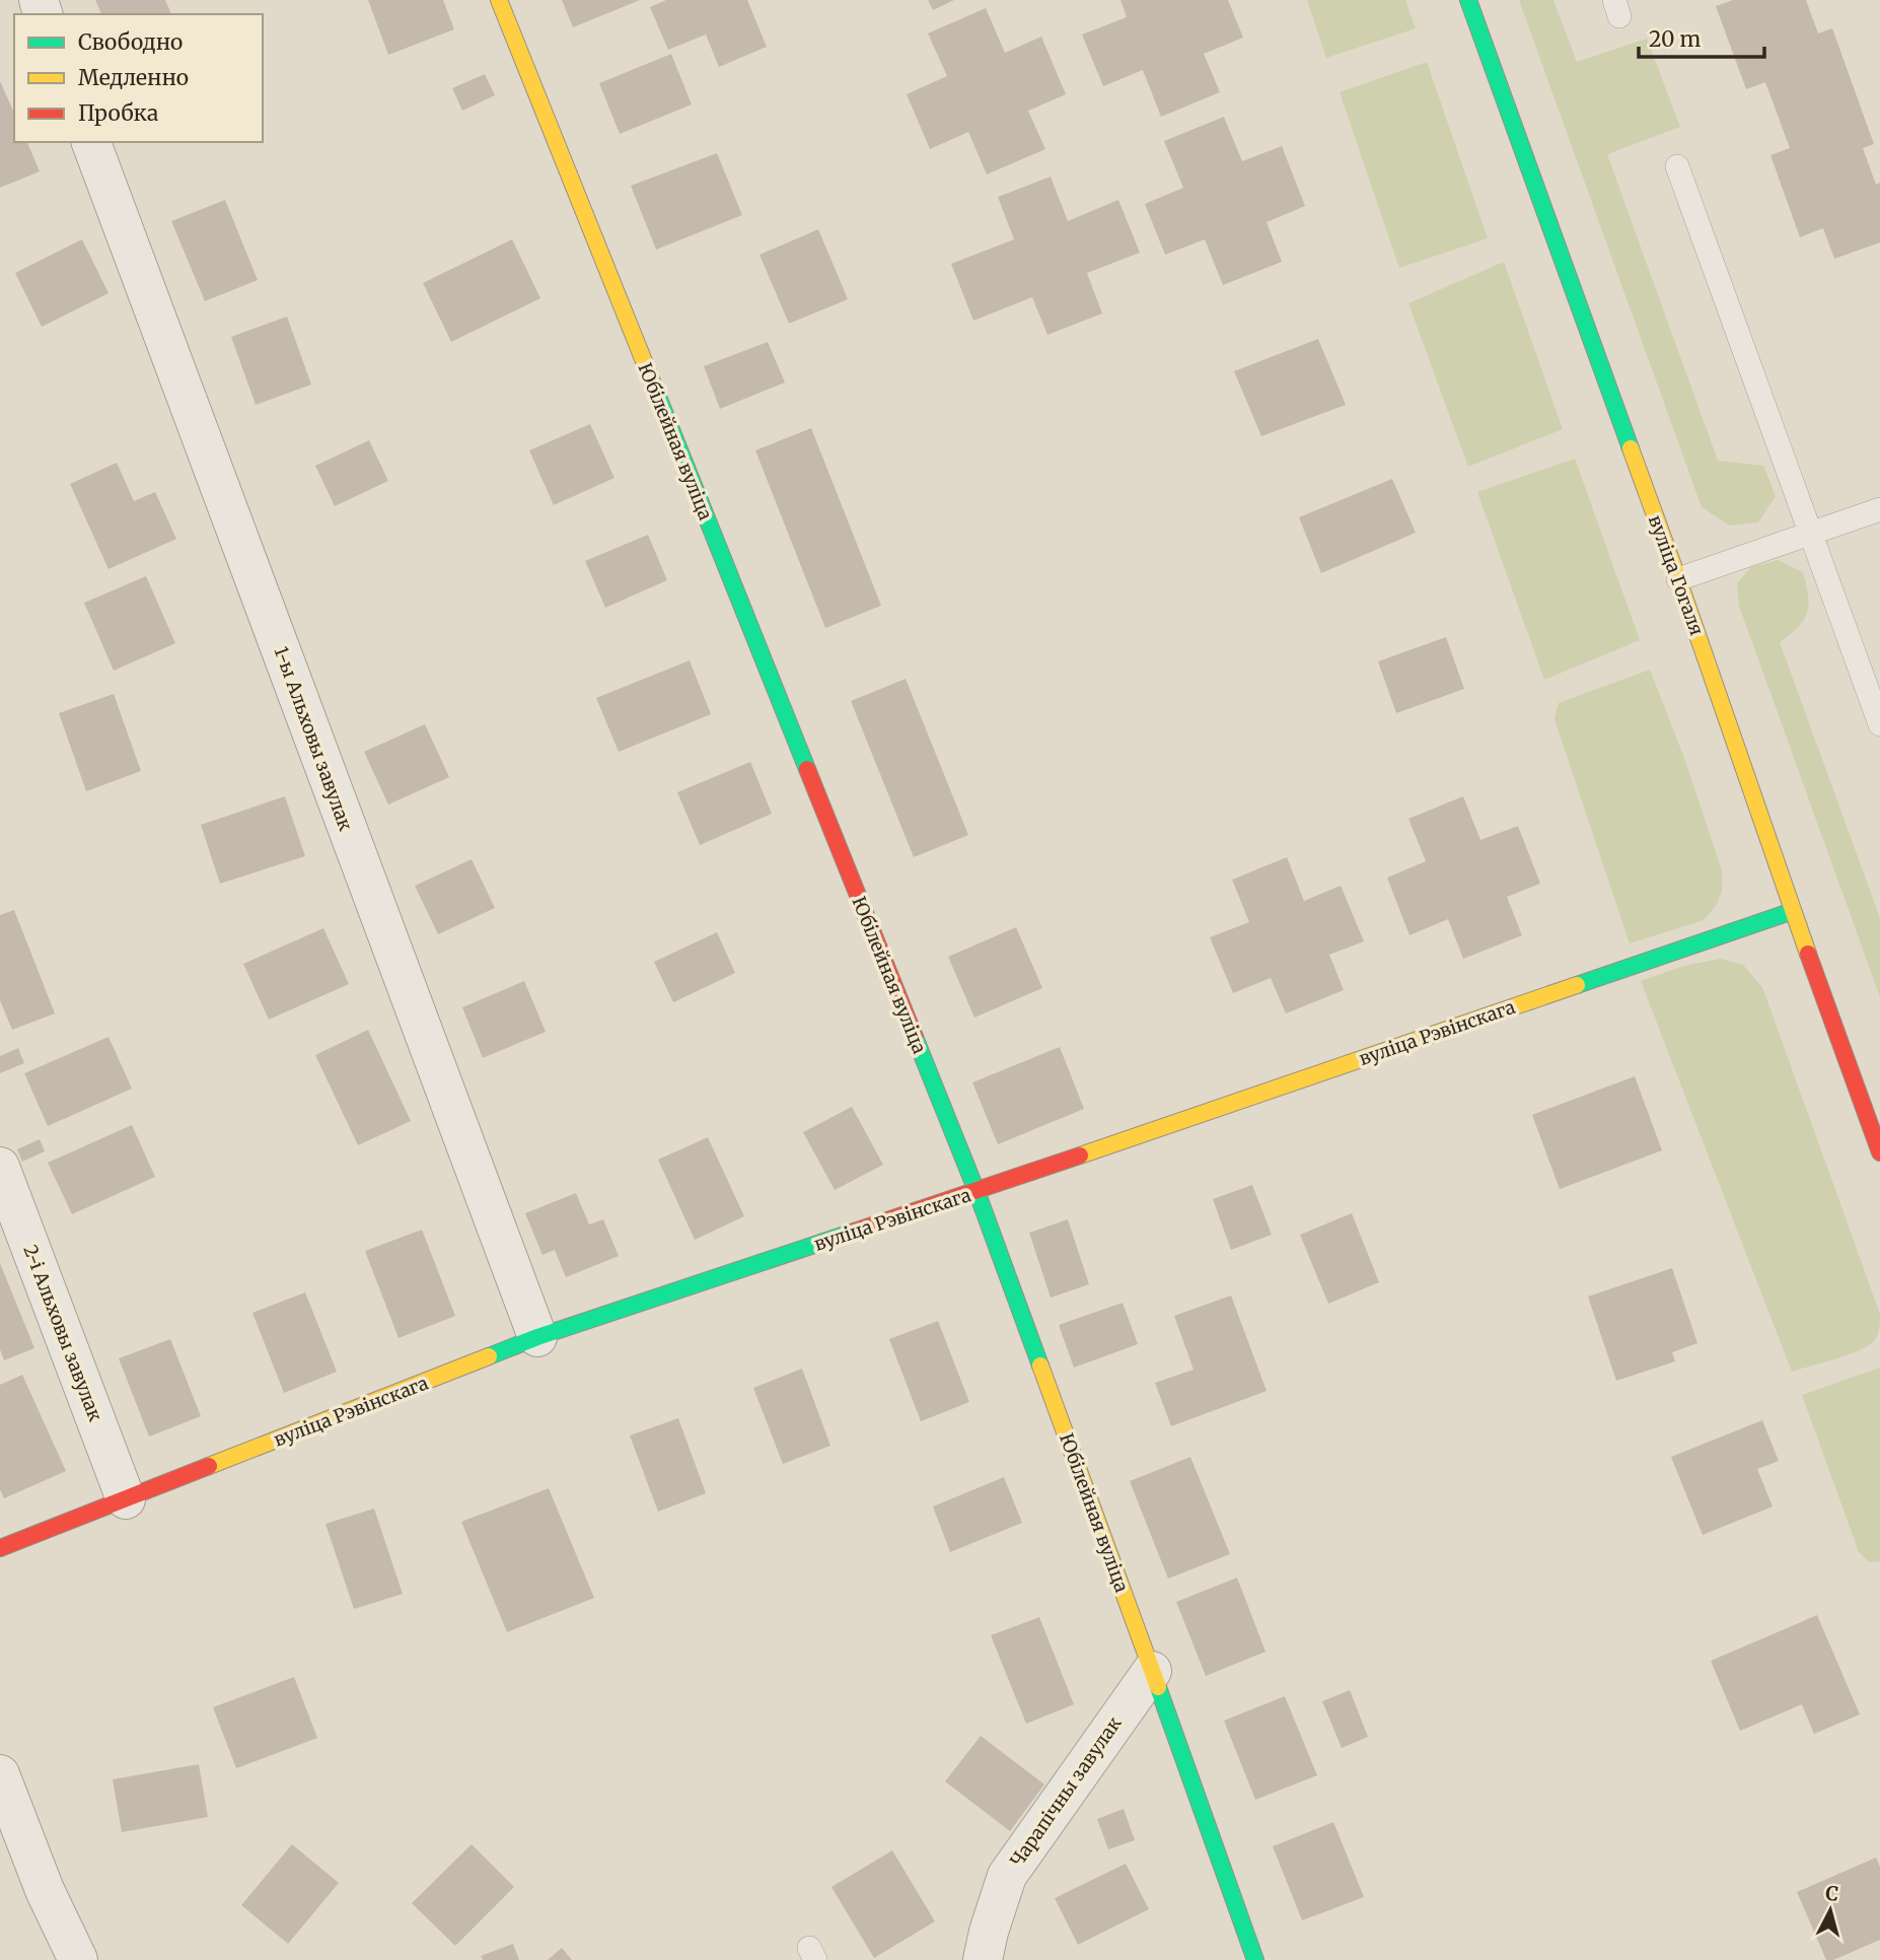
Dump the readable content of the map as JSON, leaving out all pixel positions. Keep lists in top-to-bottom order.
{
  "streets": {
    "street": [
      "Юбілейная вуліца",
      "вуліца Гогаля",
      "1-ы Альховы завулак",
      "вуліца Рэвінскага",
      "2-і Альховы завулак",
      "Чарапічны завулак"
    ]
  },
  "crossings": [
    ["Юбілейная вуліца", "вуліца Рэвінскага"],
    ["Юбілейная вуліца", "Чарапічны завулак"],
    ["вуліца Гогаля", "вуліца Рэвінскага"],
    ["1-ы Альховы завулак", "вуліца Рэвінскага"],
    ["вуліца Рэвінскага", "2-і Альховы завулак"]
  ],
  "legend": ["Свободно", "Медленно", "Пробка"],
  "scale_bar": "20 m",
  "north": "top"
}
